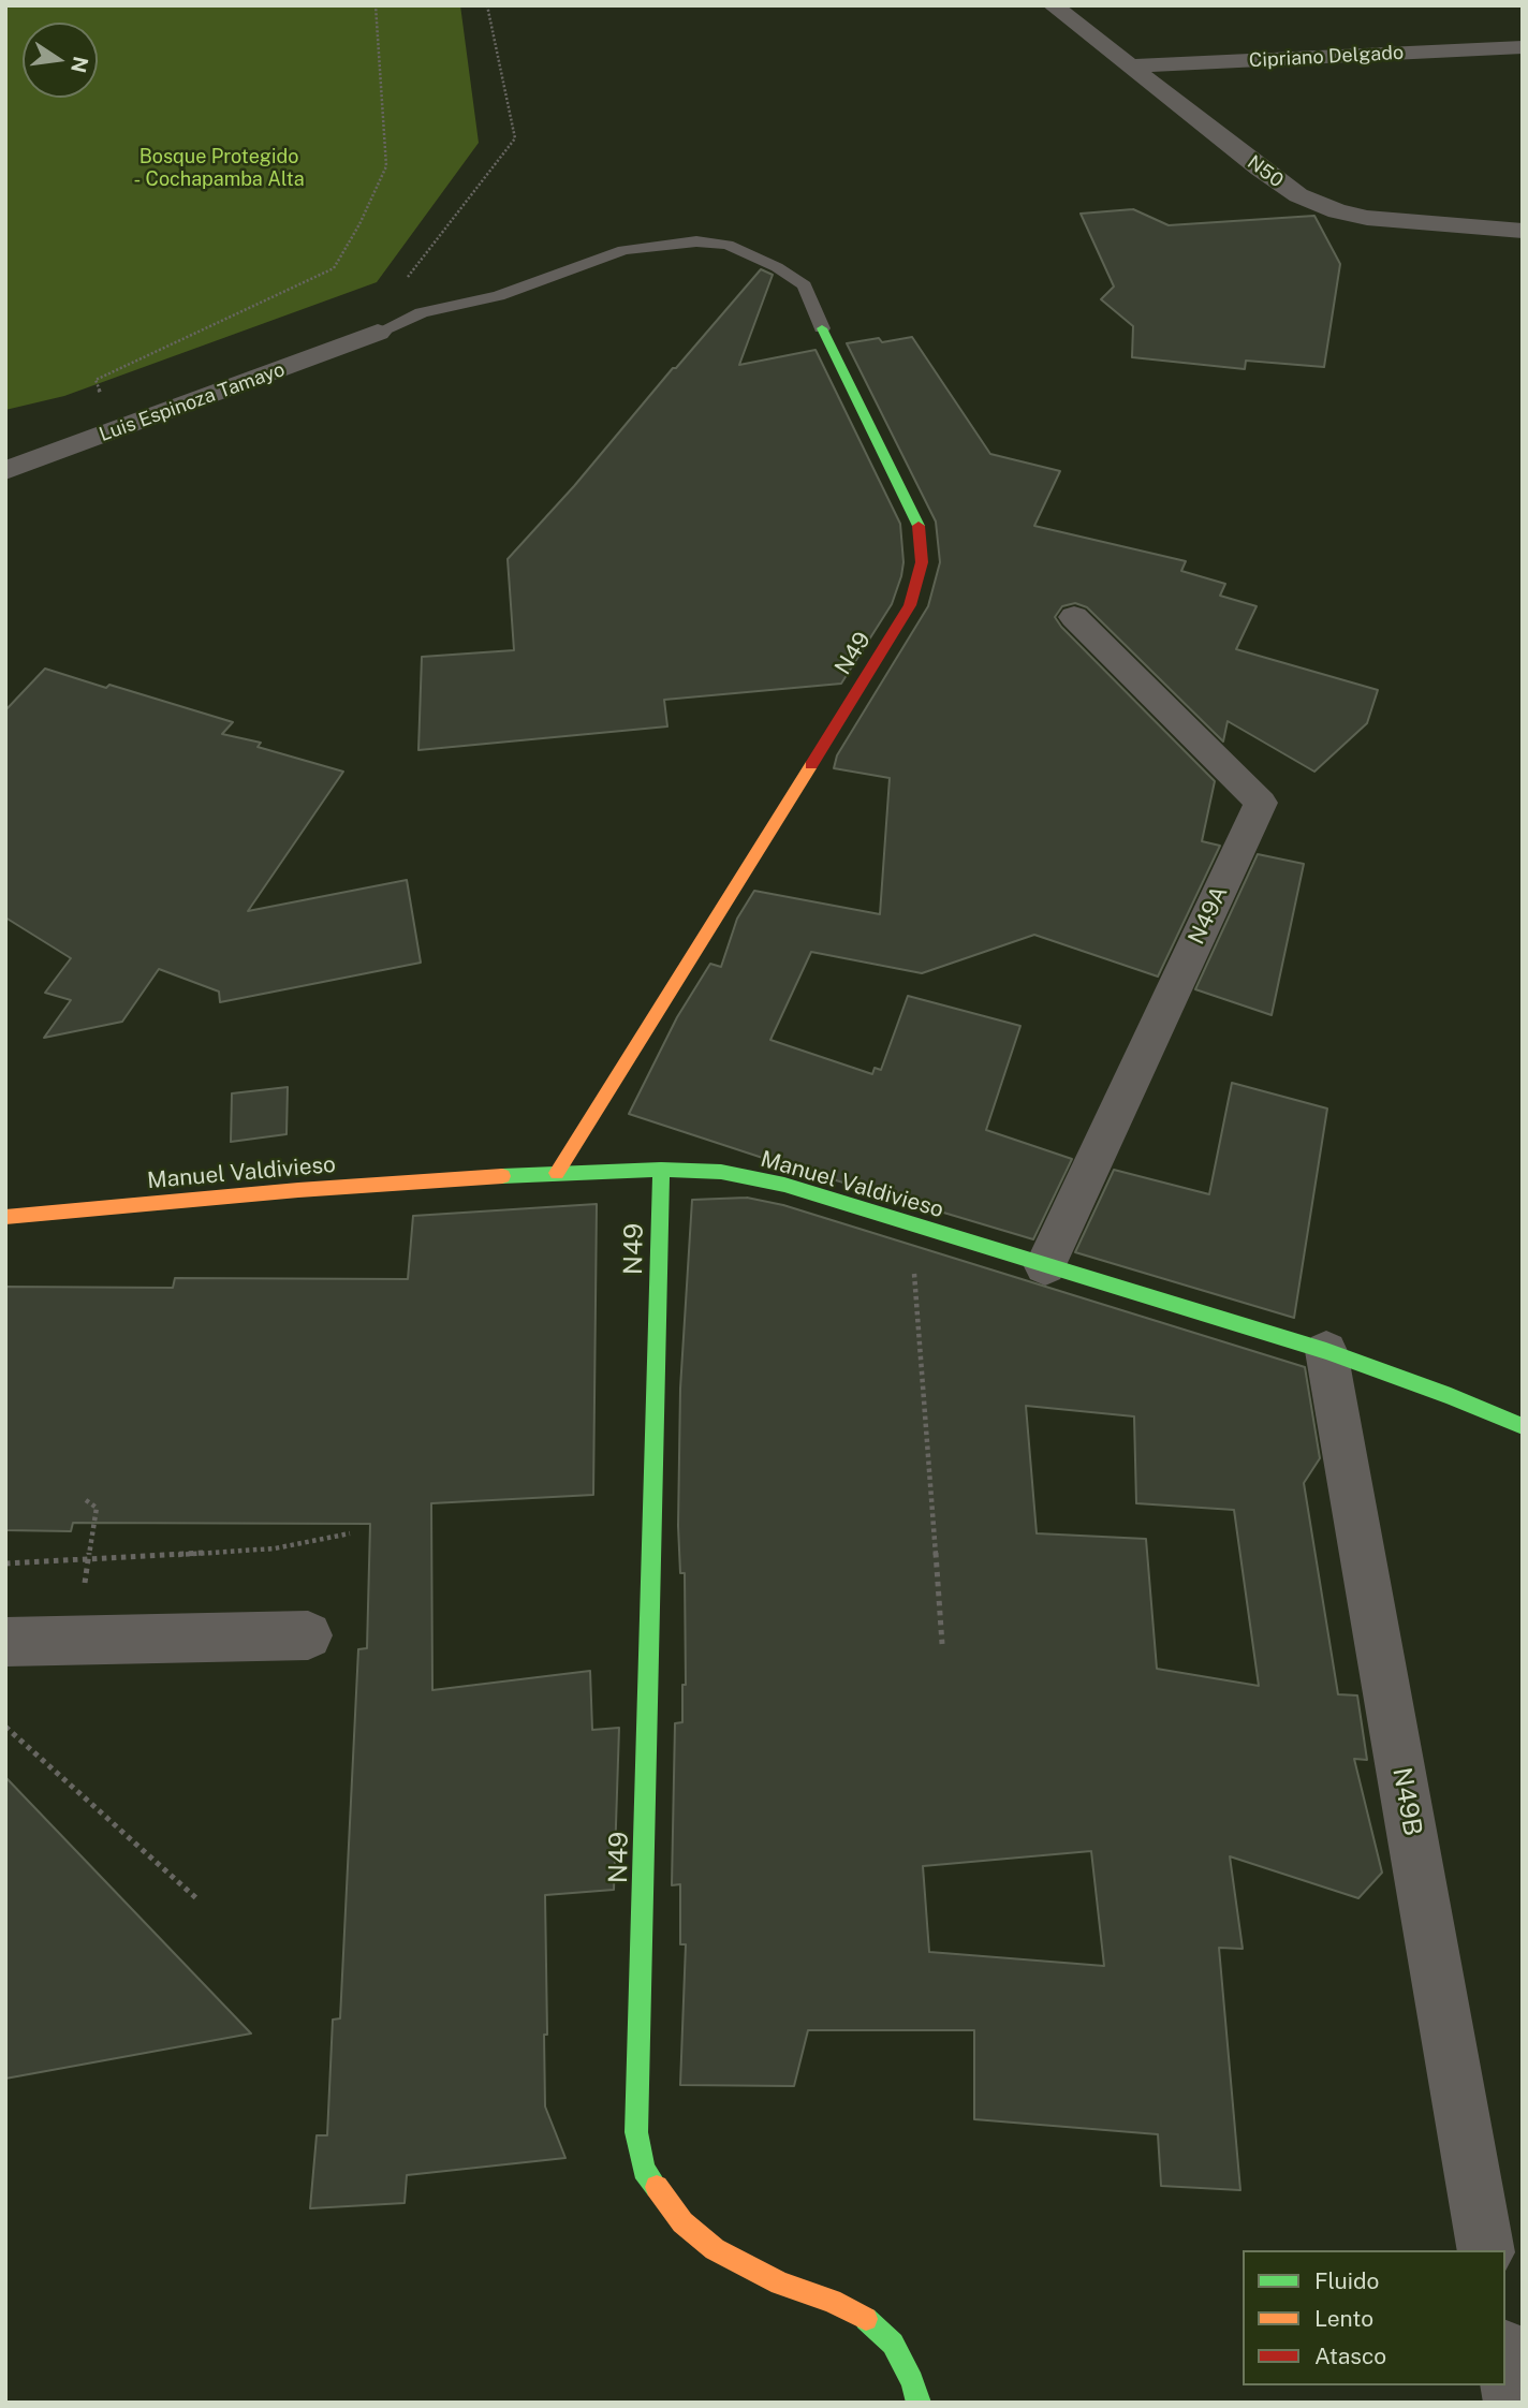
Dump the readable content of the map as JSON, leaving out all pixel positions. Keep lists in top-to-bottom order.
{
  "streets": {
    "street": [
      "Cipriano Delgado",
      "N50",
      "Luis Espinoza Tamayo",
      "N49",
      "N49A",
      "Manuel Valdivieso",
      "N49B"
    ]
  },
  "crossings": [
    ["Cipriano Delgado", "N50"],
    ["N49", "Manuel Valdivieso"],
    ["N49A", "Manuel Valdivieso"],
    ["Manuel Valdivieso", "N49B"]
  ],
  "parks": ["Bosque Protegido - Cochapamba Alta"],
  "legend": ["Fluido", "Lento", "Atasco"],
  "north": "right"
}
